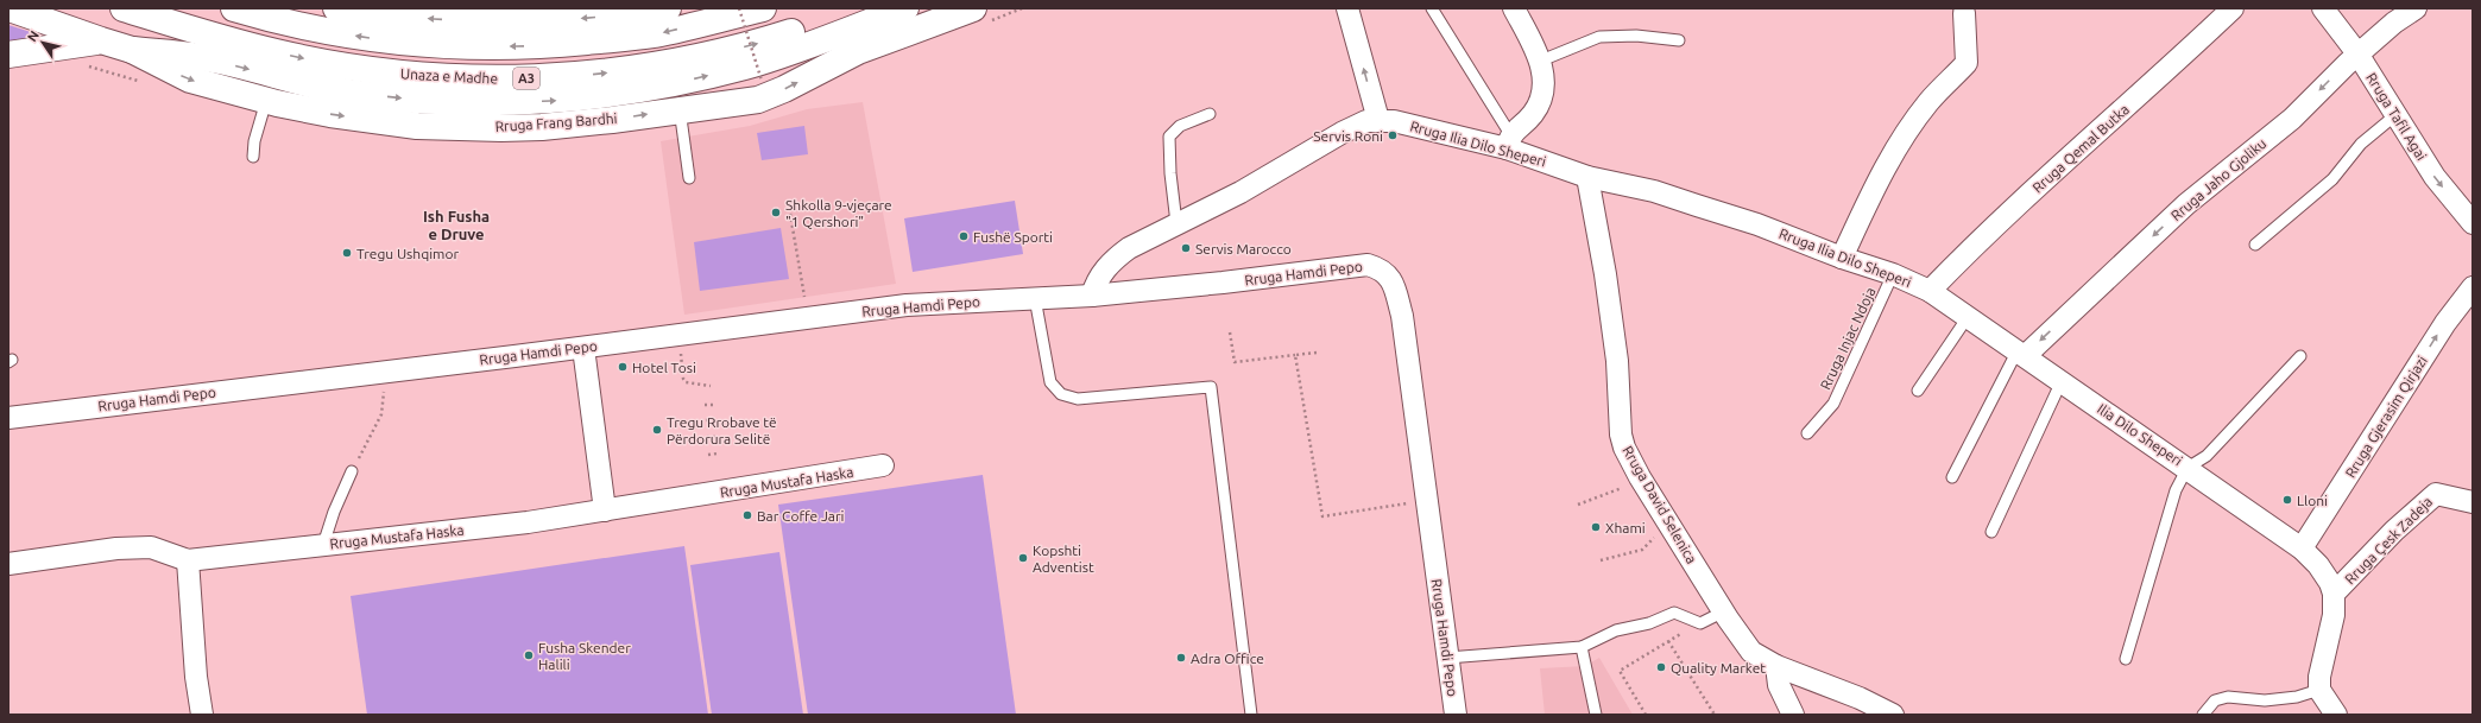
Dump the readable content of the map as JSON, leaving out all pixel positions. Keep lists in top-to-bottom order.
{
  "streets": {
    "main road": ["Unaza e Madhe", "A3", "Rruga Frang Bardhi"],
    "street": [
      "Rruga Tafil Agai",
      "Rruga Ilia Dilo Sheperi",
      "Rruga Qemal Butka",
      "Rruga Jaho Gjoliku",
      "Rruga Hamdi Pepo",
      "Rruga Gjerasim Qirjazi",
      "Ilia Dilo Sheperi",
      "Rruga Mustafa Haska",
      "Rruga David Selenica",
      "Rruga Çesk Zadeja"
    ],
    "lane": ["Rruga Injac Ndoja"]
  },
  "crossings": [
    ["Rruga Tafil Agai", "Rruga Jaho Gjoliku"],
    ["Rruga Ilia Dilo Sheperi", "Rruga Qemal Butka"],
    ["Rruga Ilia Dilo Sheperi", "Rruga Hamdi Pepo"],
    ["Rruga Ilia Dilo Sheperi", "Rruga Injac Ndoja"],
    ["Rruga Ilia Dilo Sheperi", "Ilia Dilo Sheperi"],
    ["Rruga Ilia Dilo Sheperi", "Rruga David Selenica"],
    ["Rruga Qemal Butka", "Ilia Dilo Sheperi"],
    ["Rruga Jaho Gjoliku", "Ilia Dilo Sheperi"],
    ["Rruga Gjerasim Qirjazi", "Ilia Dilo Sheperi"],
    ["Ilia Dilo Sheperi", "Rruga Çesk Zadeja"]
  ],
  "one_way": ["Rruga Tafil Agai", "Rruga Jaho Gjoliku", "Rruga Gjerasim Qirjazi"],
  "districts": ["Ish Fusha e Druve"],
  "places": [
    "Servis Roni",
    "Shkolla 9-vjeçare \"1 Qershori\"",
    "Fushë Sporti",
    "Servis Marocco",
    "Tregu Ushqimor",
    "Hotel Tosi",
    "Tregu Rrobave të Përdorura Selitë",
    "Lloni",
    "Bar Coffe Jari",
    "Xhami",
    "Kopshti Adventist",
    "Fusha Skender Halili",
    "Adra Office",
    "Quality Market"
  ],
  "north": "top left"
}
